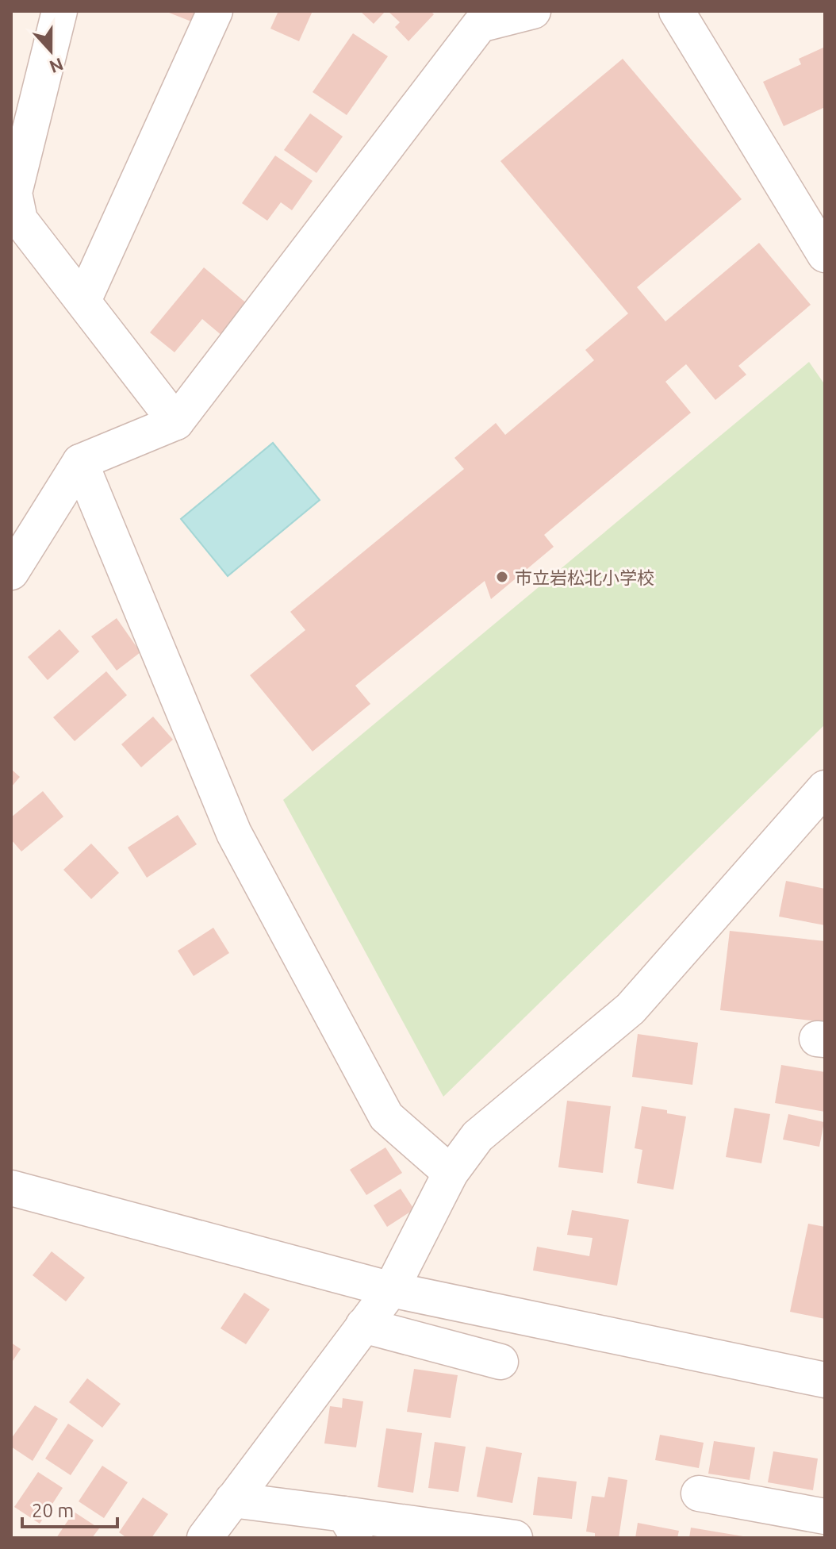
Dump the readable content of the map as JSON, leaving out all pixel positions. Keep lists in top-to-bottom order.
{
  "places": ["市立岩松北小学校"],
  "scale_bar": "20 m",
  "north": "bottom"
}
